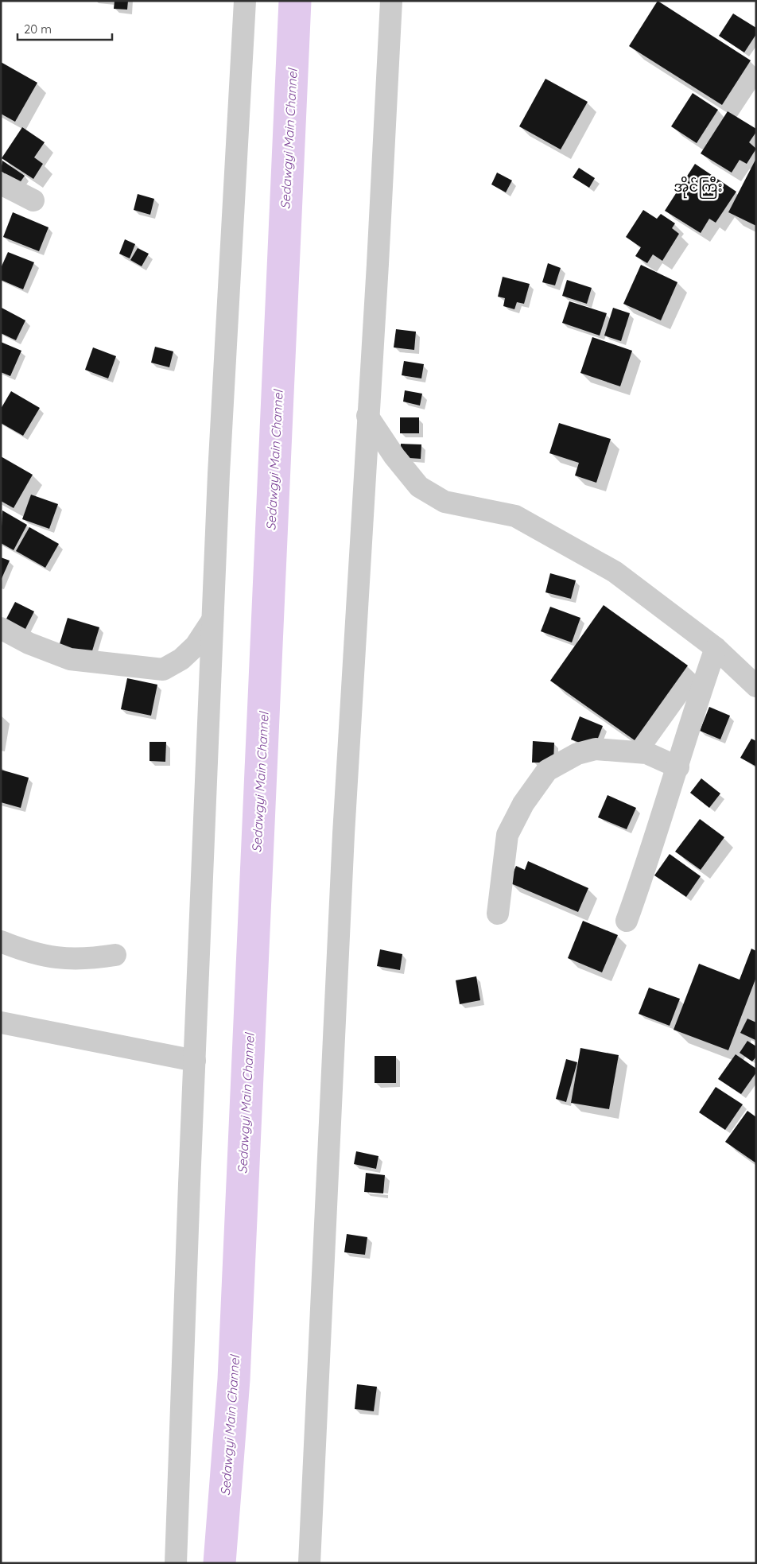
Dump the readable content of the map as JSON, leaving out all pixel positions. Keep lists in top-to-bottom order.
{
  "districts": ["အိုင်ကြီး"],
  "water": ["Sedawgyi Main Channel"],
  "scale_bar": "20 m"
}
